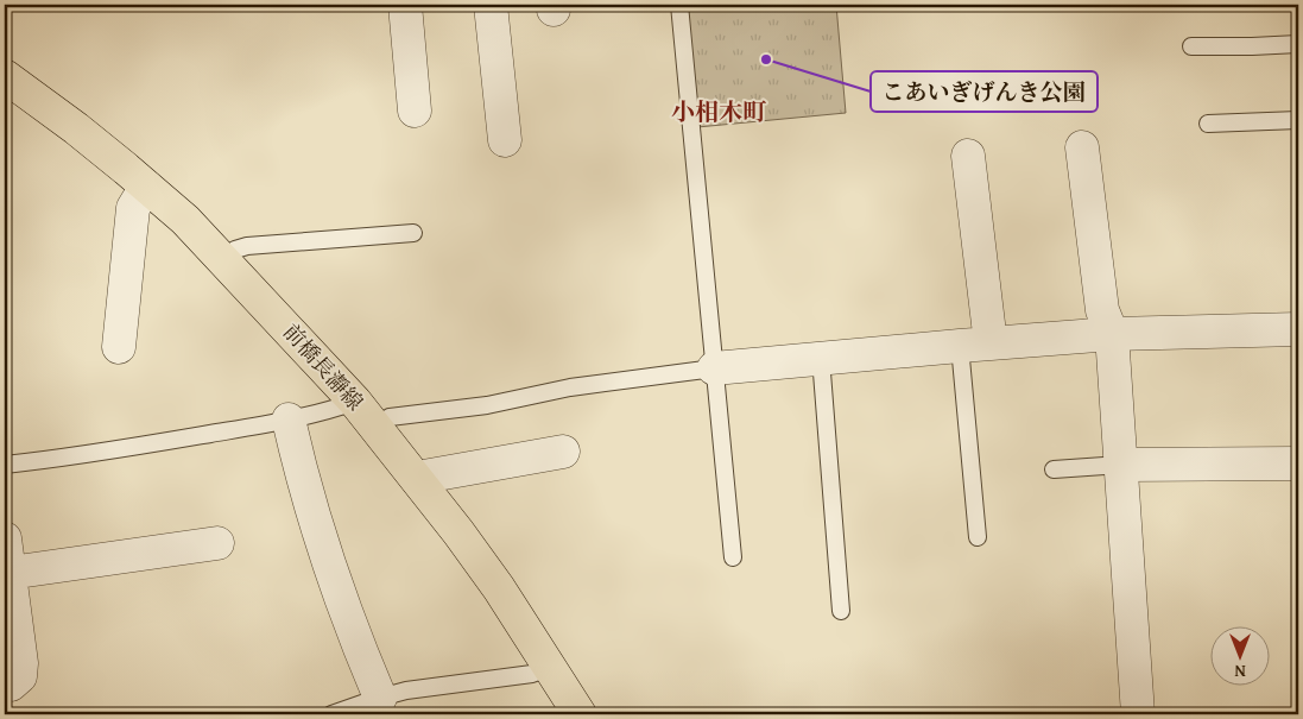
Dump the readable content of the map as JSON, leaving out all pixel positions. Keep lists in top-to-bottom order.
{
  "streets": {
    "main road": ["前橋長瀞線"]
  },
  "districts": ["小相木町"],
  "places": ["こあいぎげんき公園"],
  "north": "bottom"
}
